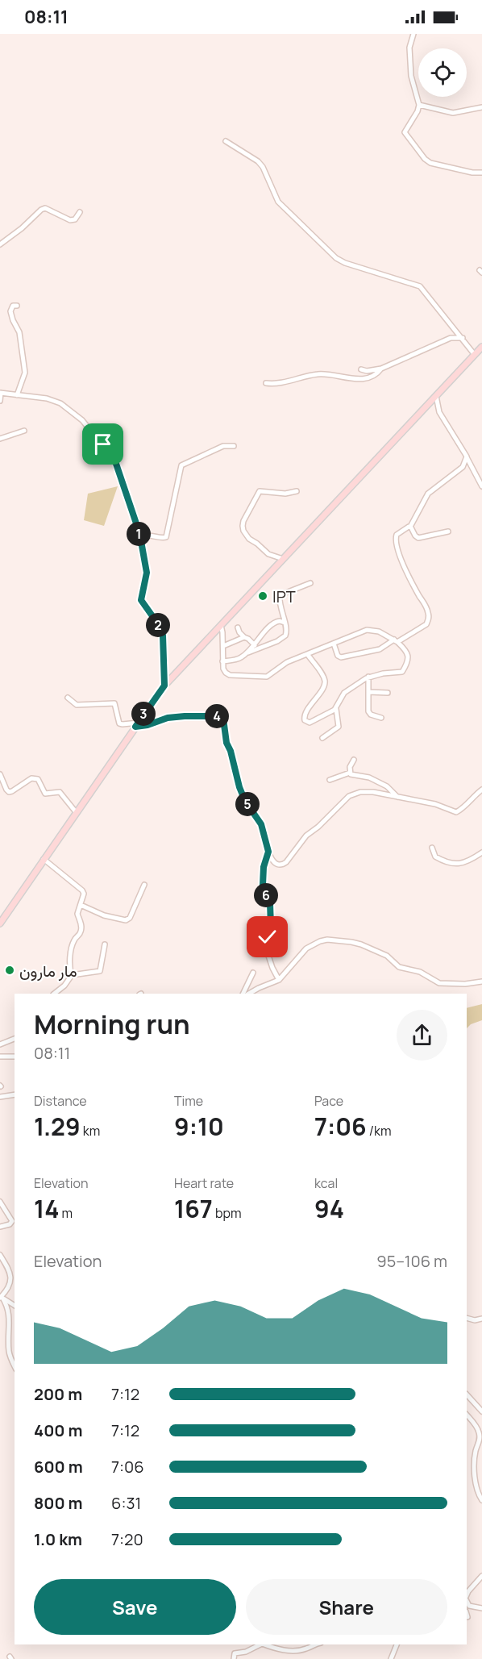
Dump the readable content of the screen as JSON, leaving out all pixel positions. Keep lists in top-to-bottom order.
{
  "places": ["IPT", "مار مارون"],
  "page": {
    "status": "08:11",
    "pins": [
      "1",
      "2",
      "3",
      "4",
      "5",
      "6"
    ],
    "heading": ["Morning run", "08:11"],
    "stats": [
      ["Distance", "1.29 km"],
      ["Time", "9:10"],
      ["Pace", "7:06 /km"],
      ["Elevation", "14 m"],
      ["Heart rate", "167 bpm"],
      ["kcal", "94"]
    ],
    "chart": ["Elevation", "95–106 m"],
    "list": [
      {
        "name": "200 m",
        "note": "7:12"
      },
      {
        "name": "400 m",
        "note": "7:12"
      },
      {
        "name": "600 m",
        "note": "7:06"
      },
      {
        "name": "800 m",
        "note": "6:31"
      },
      {
        "name": "1.0 km",
        "note": "7:20"
      }
    ],
    "buttons": ["Save", "Share"]
  }
}
